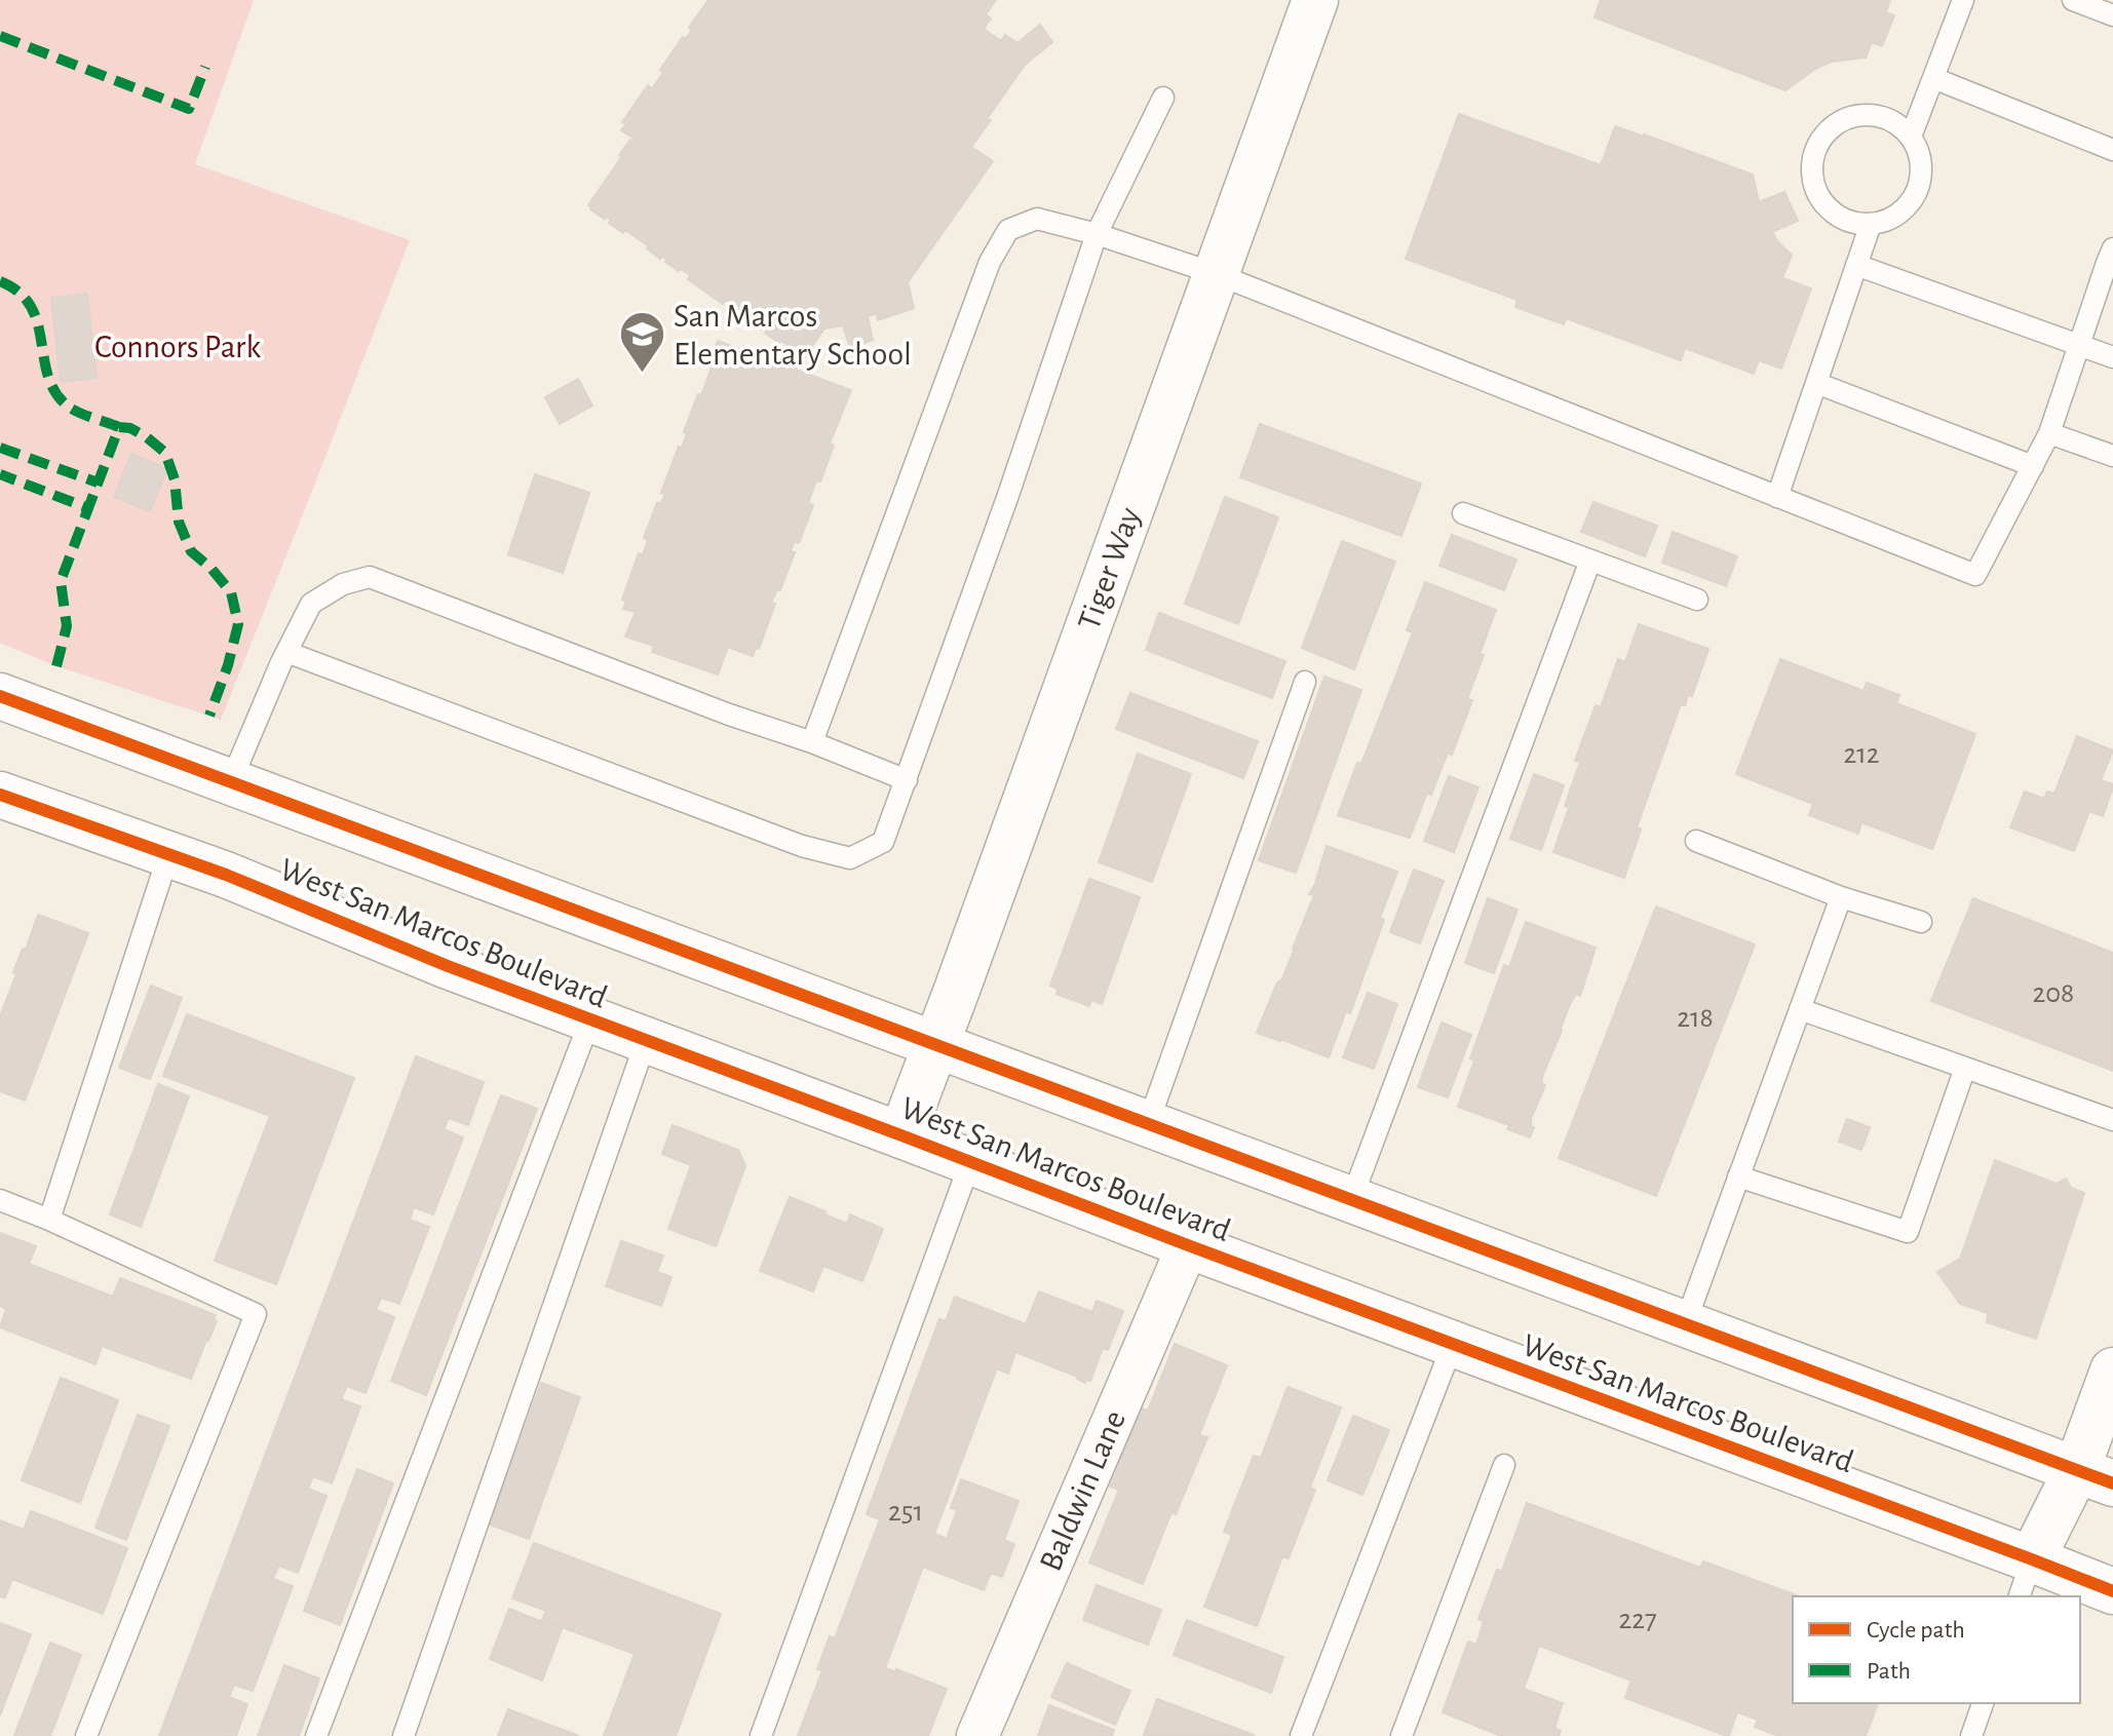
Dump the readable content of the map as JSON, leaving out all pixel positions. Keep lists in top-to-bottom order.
{
  "streets": {
    "main road": ["Tiger Way", "West San Marcos Boulevard"],
    "street": ["Baldwin Lane"]
  },
  "crossings": [
    ["Tiger Way", "West San Marcos Boulevard"],
    ["West San Marcos Boulevard", "Baldwin Lane"]
  ],
  "parks": ["Connors Park"],
  "places": {
    "school or university": ["San Marcos Elementary School"]
  },
  "house_numbers": [
    "212",
    "208",
    "218",
    "251",
    "227"
  ],
  "legend": ["Cycle path", "Path"]
}
